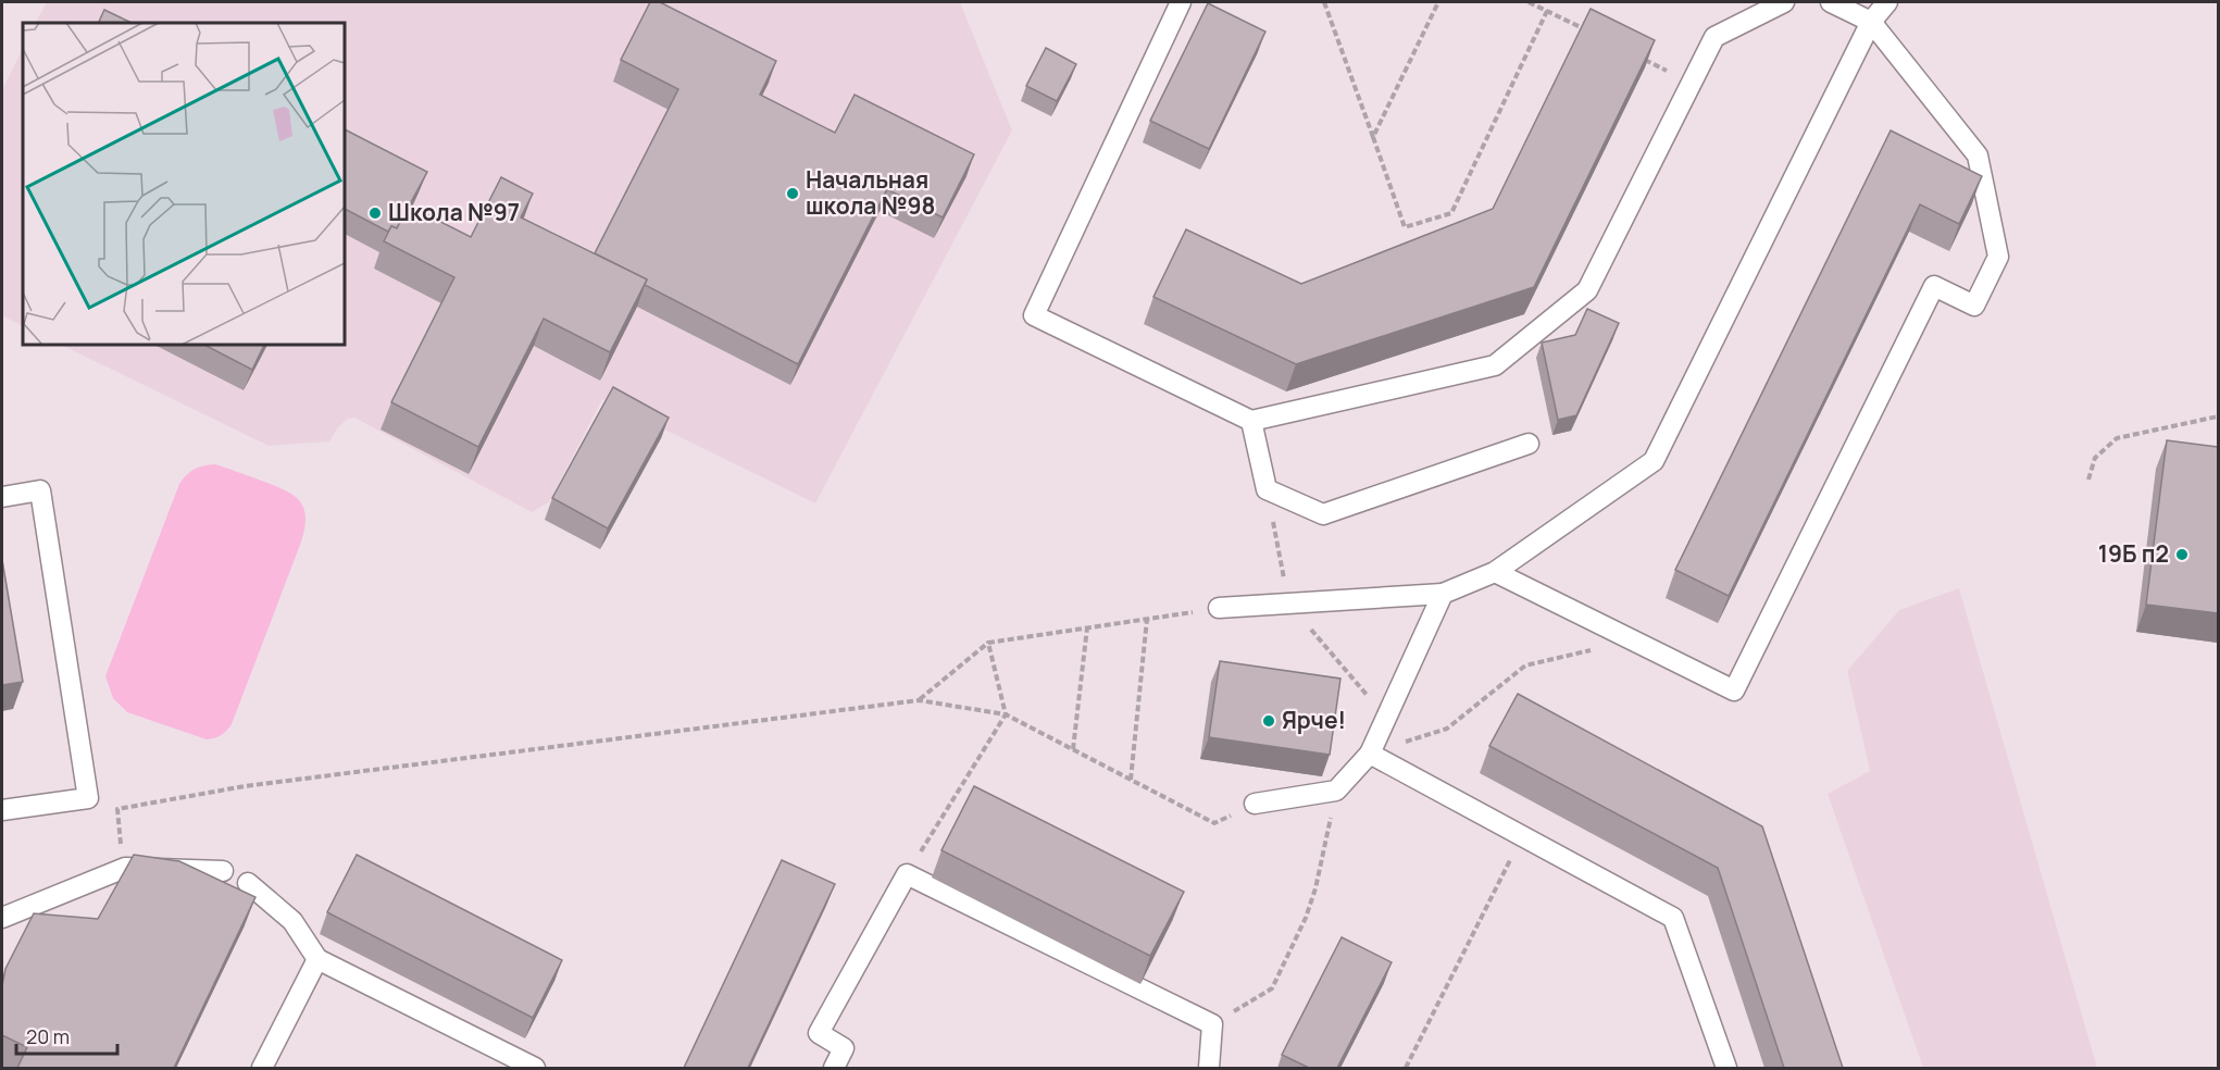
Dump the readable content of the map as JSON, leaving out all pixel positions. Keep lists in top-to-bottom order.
{
  "places": [
    "Начальная школа №98",
    "Школа №97",
    "19Б п2",
    "Ярче!"
  ],
  "scale_bar": "20 m"
}
